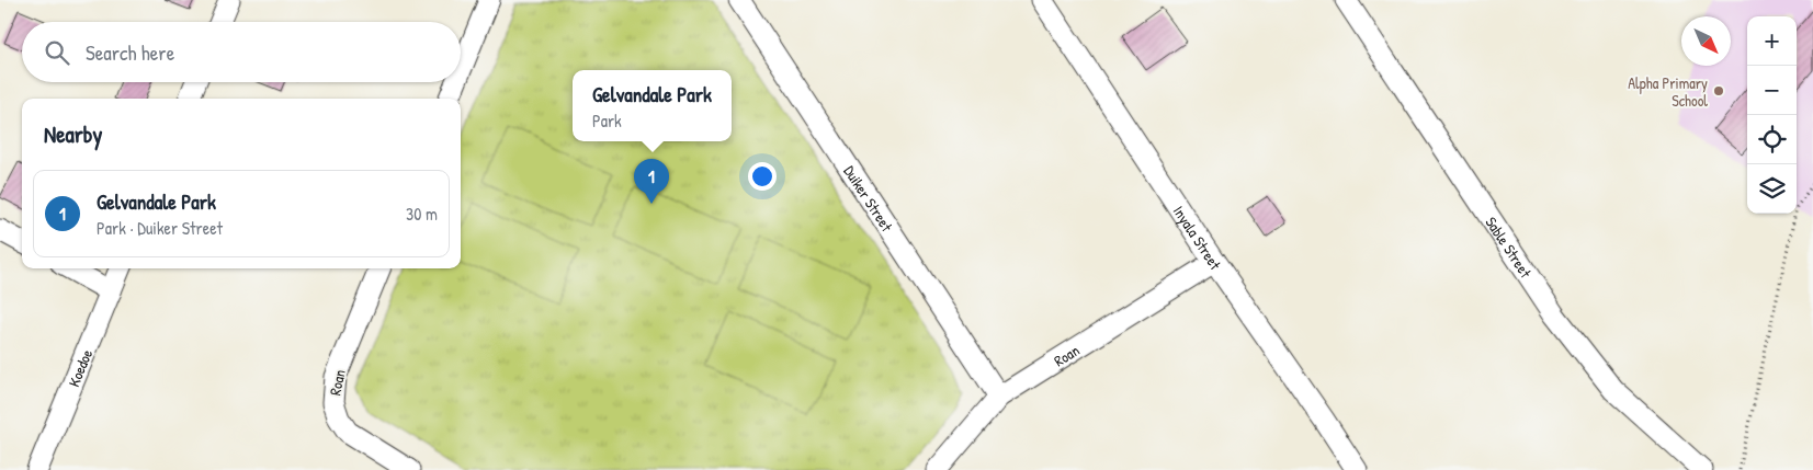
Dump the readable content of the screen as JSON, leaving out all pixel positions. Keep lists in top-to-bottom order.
{
  "streets": {
    "street": [
      "Duiker Street",
      "Inyala Street",
      "Sable Street",
      "Roan",
      "Koedoe"
    ]
  },
  "crossings": [
    ["Duiker Street", "Roan"],
    ["Inyala Street", "Roan"]
  ],
  "places": ["Alpha Primary School"],
  "north": "bottom right",
  "page": {
    "map_buttons": ["+", "−"],
    "search": "Search here",
    "popup": ["Gelvandale Park", "Park"],
    "heading": "Nearby",
    "pins": "1",
    "list": [
      {
        "mark": "1",
        "name": "Gelvandale Park",
        "note": "Park · Duiker Street",
        "value": "30 m"
      }
    ]
  }
}
